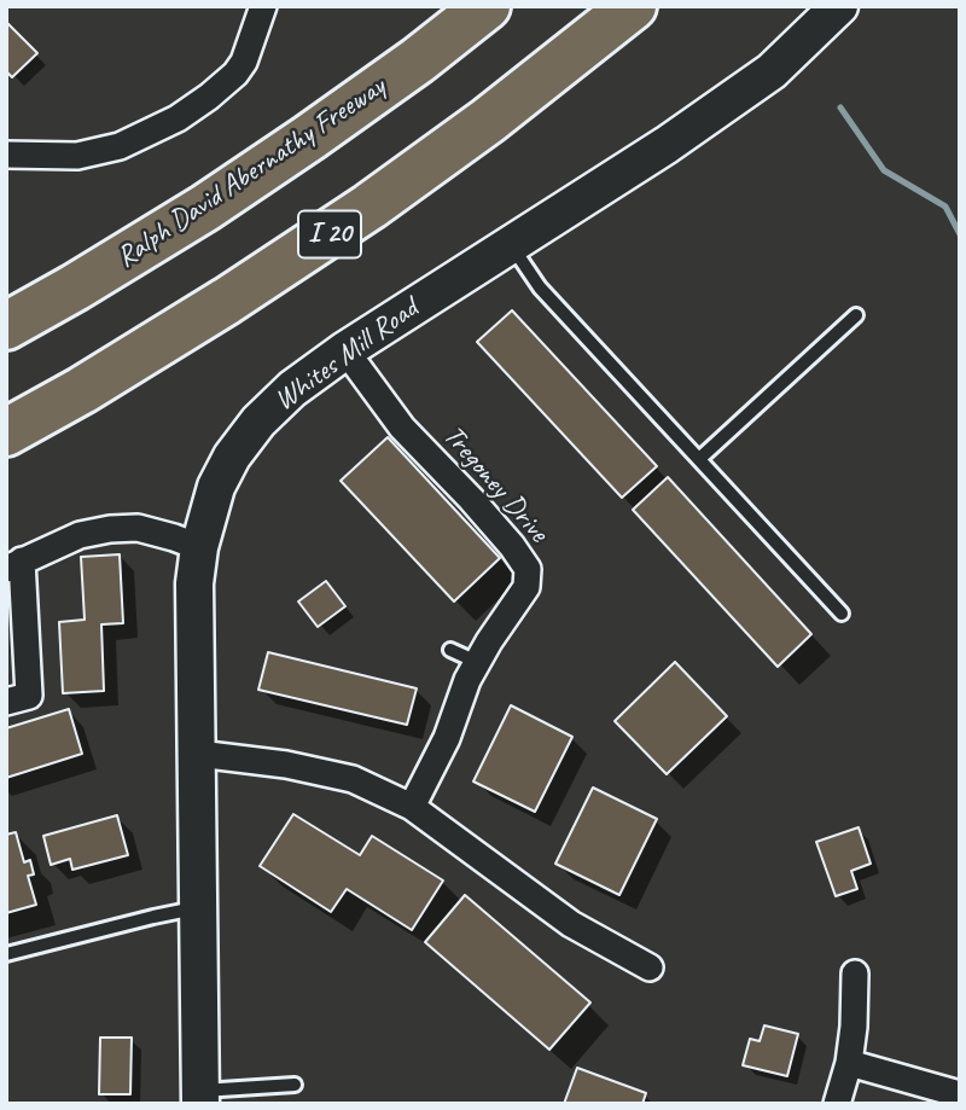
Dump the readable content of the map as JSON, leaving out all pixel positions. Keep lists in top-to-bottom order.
{
  "streets": {
    "highway": ["Ralph David Abernathy Freeway", "I 20"],
    "street": ["Whites Mill Road", "Tregoney Drive"]
  },
  "crossings": [
    ["Whites Mill Road", "Tregoney Drive"]
  ]
}
